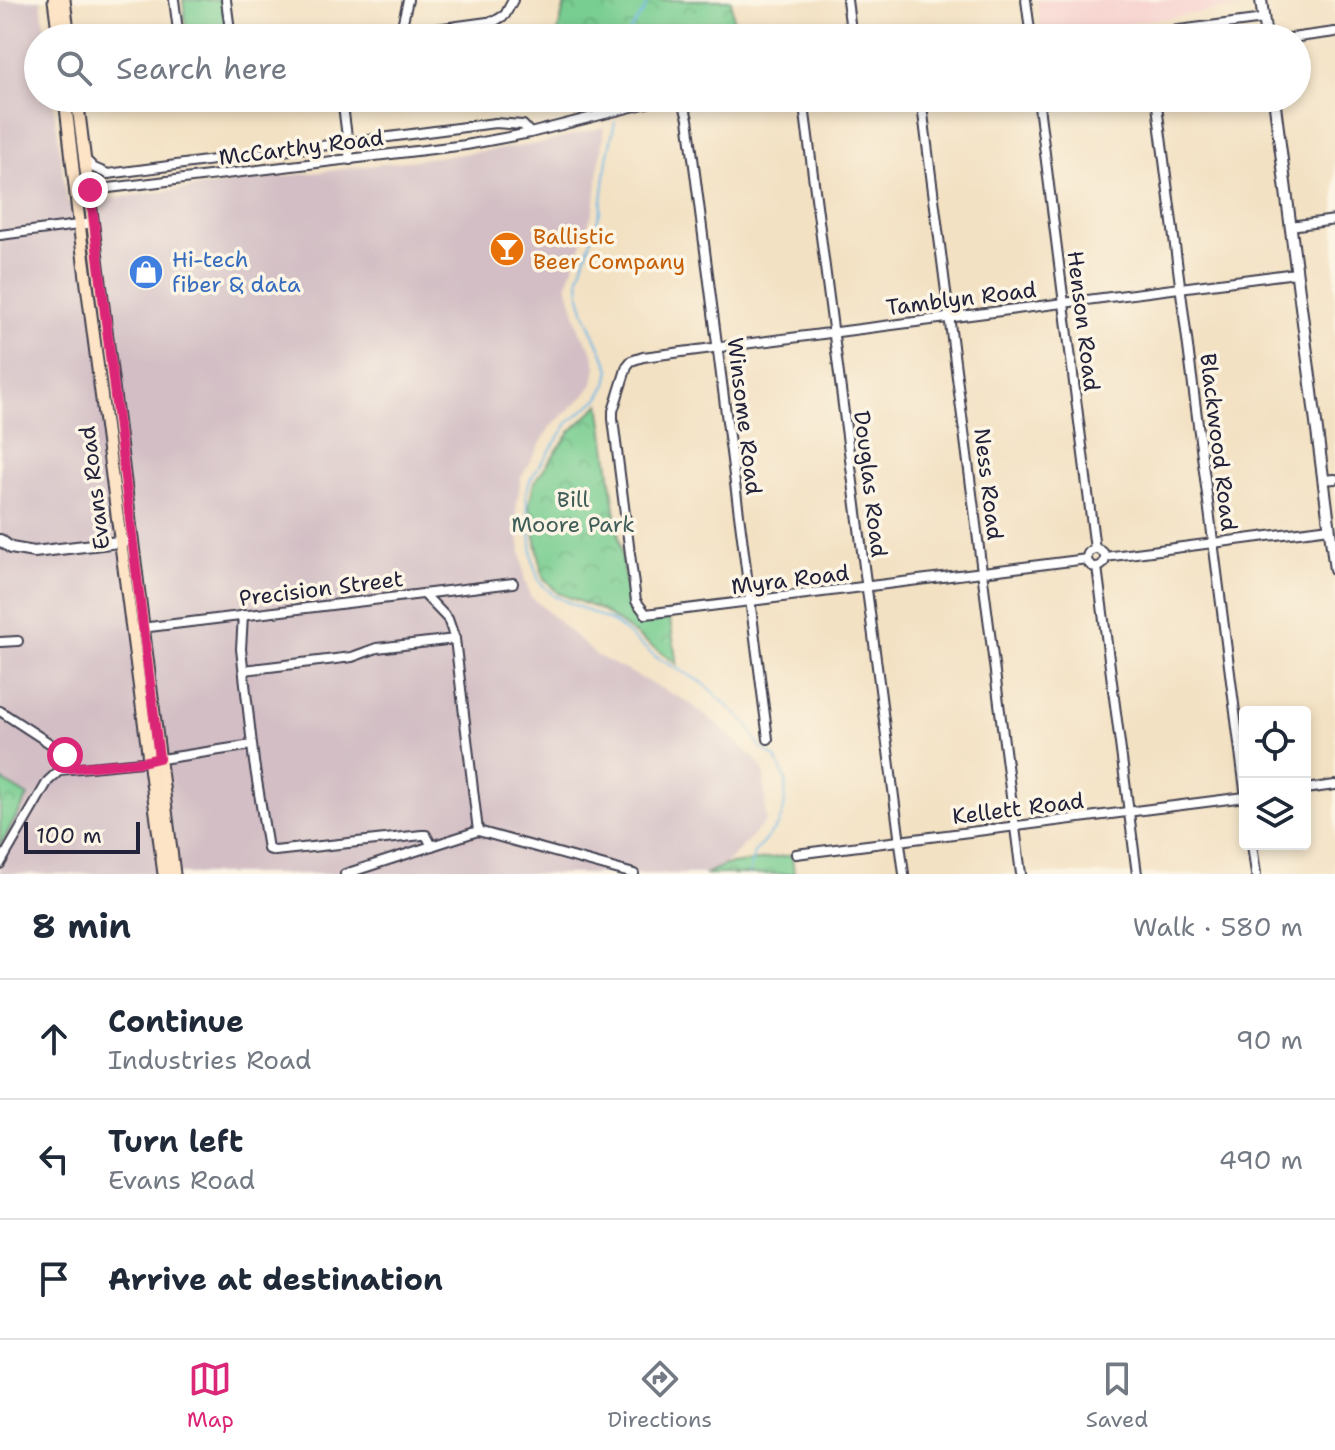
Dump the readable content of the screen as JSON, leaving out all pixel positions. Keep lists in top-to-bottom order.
{
  "streets": {
    "main road": ["Evans Road"],
    "street": [
      "McCarthy Road",
      "Tamblyn Road",
      "Henson Road",
      "Winsome Road",
      "Blackwood Road",
      "Douglas Road",
      "Ness Road",
      "Myra Road",
      "Precision Street",
      "Kellett Road"
    ]
  },
  "crossings": [
    ["McCarthy Road", "Evans Road"],
    ["Tamblyn Road", "Henson Road"],
    ["Tamblyn Road", "Winsome Road"],
    ["Tamblyn Road", "Blackwood Road"],
    ["Tamblyn Road", "Douglas Road"],
    ["Tamblyn Road", "Ness Road"],
    ["Tamblyn Road", "Myra Road"],
    ["Henson Road", "Myra Road"],
    ["Winsome Road", "Myra Road"],
    ["Douglas Road", "Myra Road"],
    ["Douglas Road", "Kellett Road"],
    ["Ness Road", "Myra Road"],
    ["Ness Road", "Kellett Road"],
    ["Evans Road", "Precision Street"]
  ],
  "parks": ["Bill Moore Park"],
  "places": {
    "bar": ["Ballistic Beer Company"],
    "shop": ["Hi-tech fiber & data"]
  },
  "scale_bar": "100 m",
  "page": {
    "search": "Search here",
    "scale": "100 m",
    "heading": ["8 min", "Walk · 580 m"],
    "list": [
      ["Continue", "Industries Road", "90 m"],
      ["Turn left", "Evans Road", "490 m"],
      "Arrive at destination"
    ],
    "nav": ["Map", "Directions", "Saved"]
  }
}
